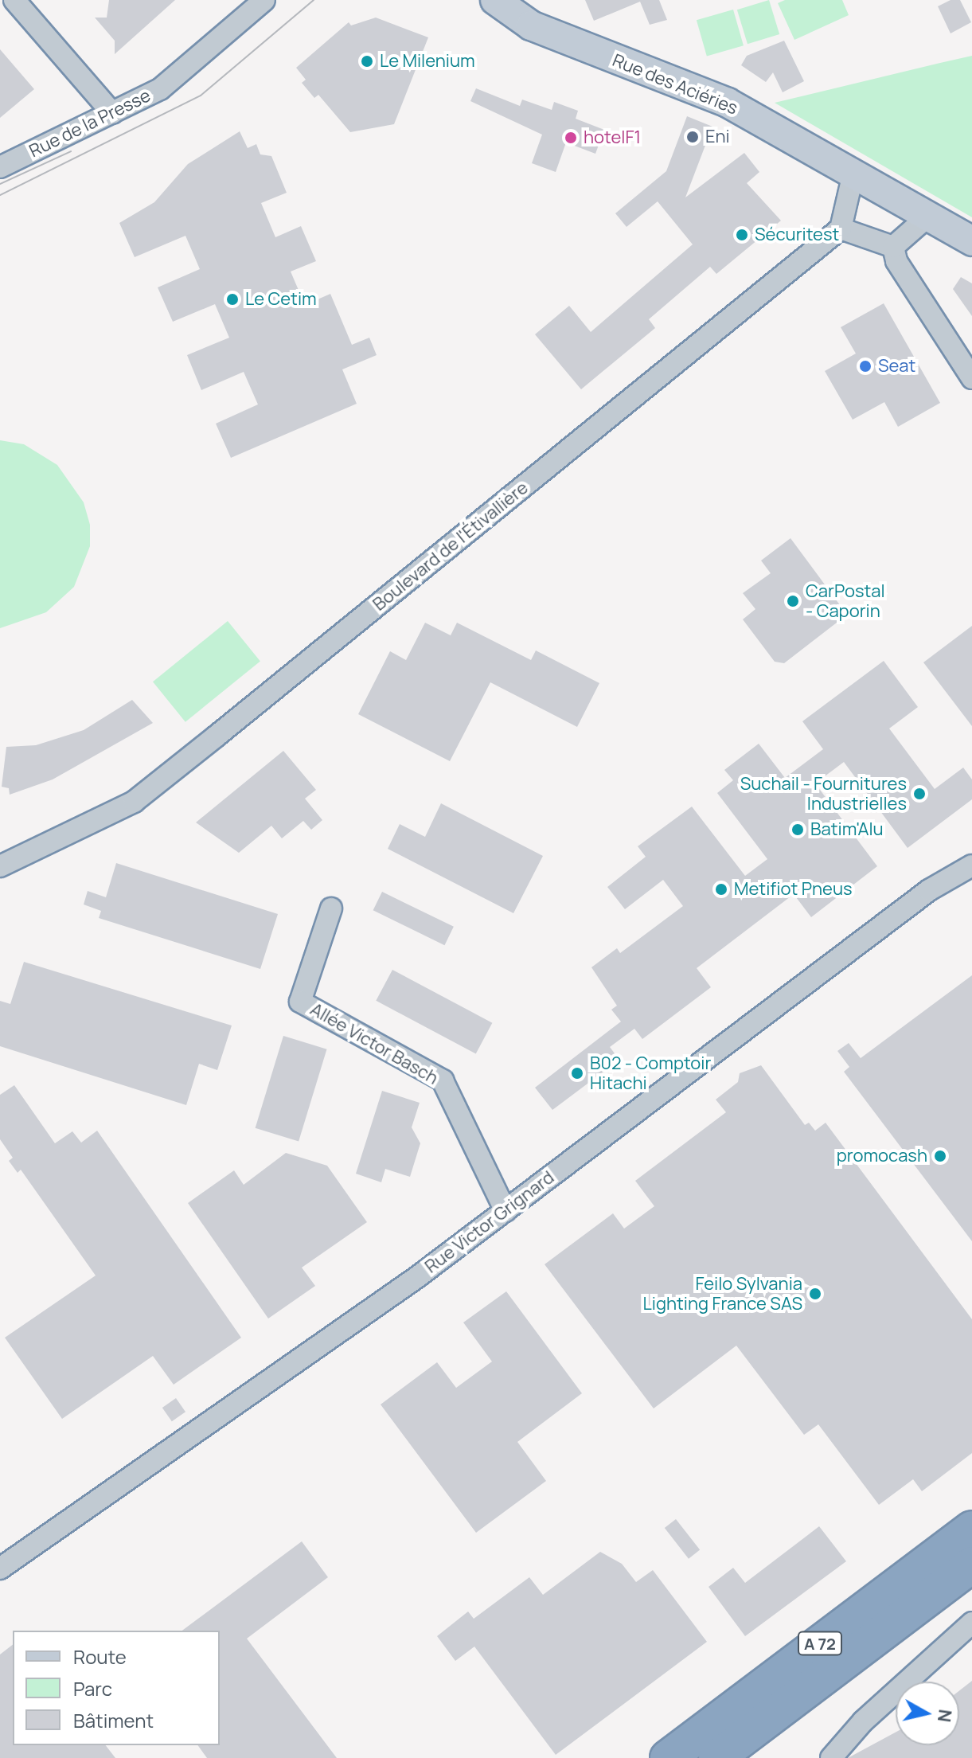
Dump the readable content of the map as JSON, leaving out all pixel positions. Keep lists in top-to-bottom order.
{
  "streets": {
    "highway": ["A 72"],
    "street": [
      "Rue des Aciéries",
      "Rue de la Presse",
      "Boulevard de l'Étivallière",
      "Allée Victor Basch",
      "Rue Victor Grignard"
    ]
  },
  "crossings": [
    ["Allée Victor Basch", "Rue Victor Grignard"]
  ],
  "places": [
    "Le Milenium",
    "Eni",
    "hotelF1",
    "Sécuritest",
    "Le Cetim",
    "Seat",
    "CarPostal - Caporin",
    "Suchail - Fournitures Industrielles",
    "Batim'Alu",
    "Metifiot Pneus",
    "B02 - Comptoir Hitachi",
    "promocash",
    "Feilo Sylvania Lighting France SAS"
  ],
  "legend": ["Route", "Parc", "Bâtiment"],
  "north": "right"
}
